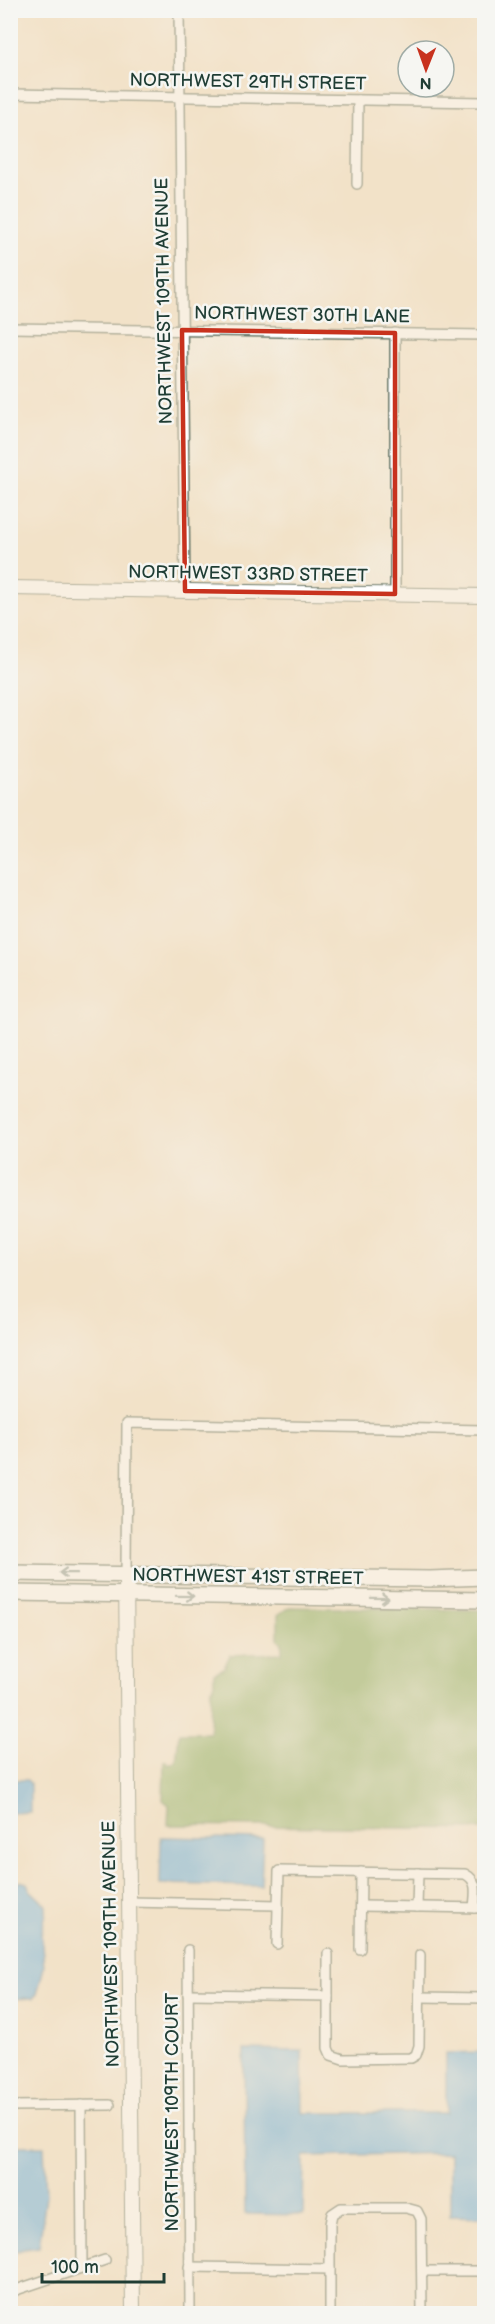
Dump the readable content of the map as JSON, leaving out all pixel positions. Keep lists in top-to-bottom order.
{
  "streets": {
    "main road": ["NORTHWEST 41ST STREET"],
    "street": [
      "NORTHWEST 29TH STREET",
      "NORTHWEST 109TH AVENUE",
      "NORTHWEST 30TH LANE",
      "NORTHWEST 33RD STREET",
      "NORTHWEST 109TH COURT"
    ]
  },
  "crossings": [
    ["NORTHWEST 29TH STREET", "NORTHWEST 109TH AVENUE"],
    ["NORTHWEST 109TH AVENUE", "NORTHWEST 30TH LANE"],
    ["NORTHWEST 109TH AVENUE", "NORTHWEST 33RD STREET"],
    ["NORTHWEST 109TH AVENUE", "NORTHWEST 41ST STREET"]
  ],
  "scale_bar": "100 m",
  "north": "bottom"
}
